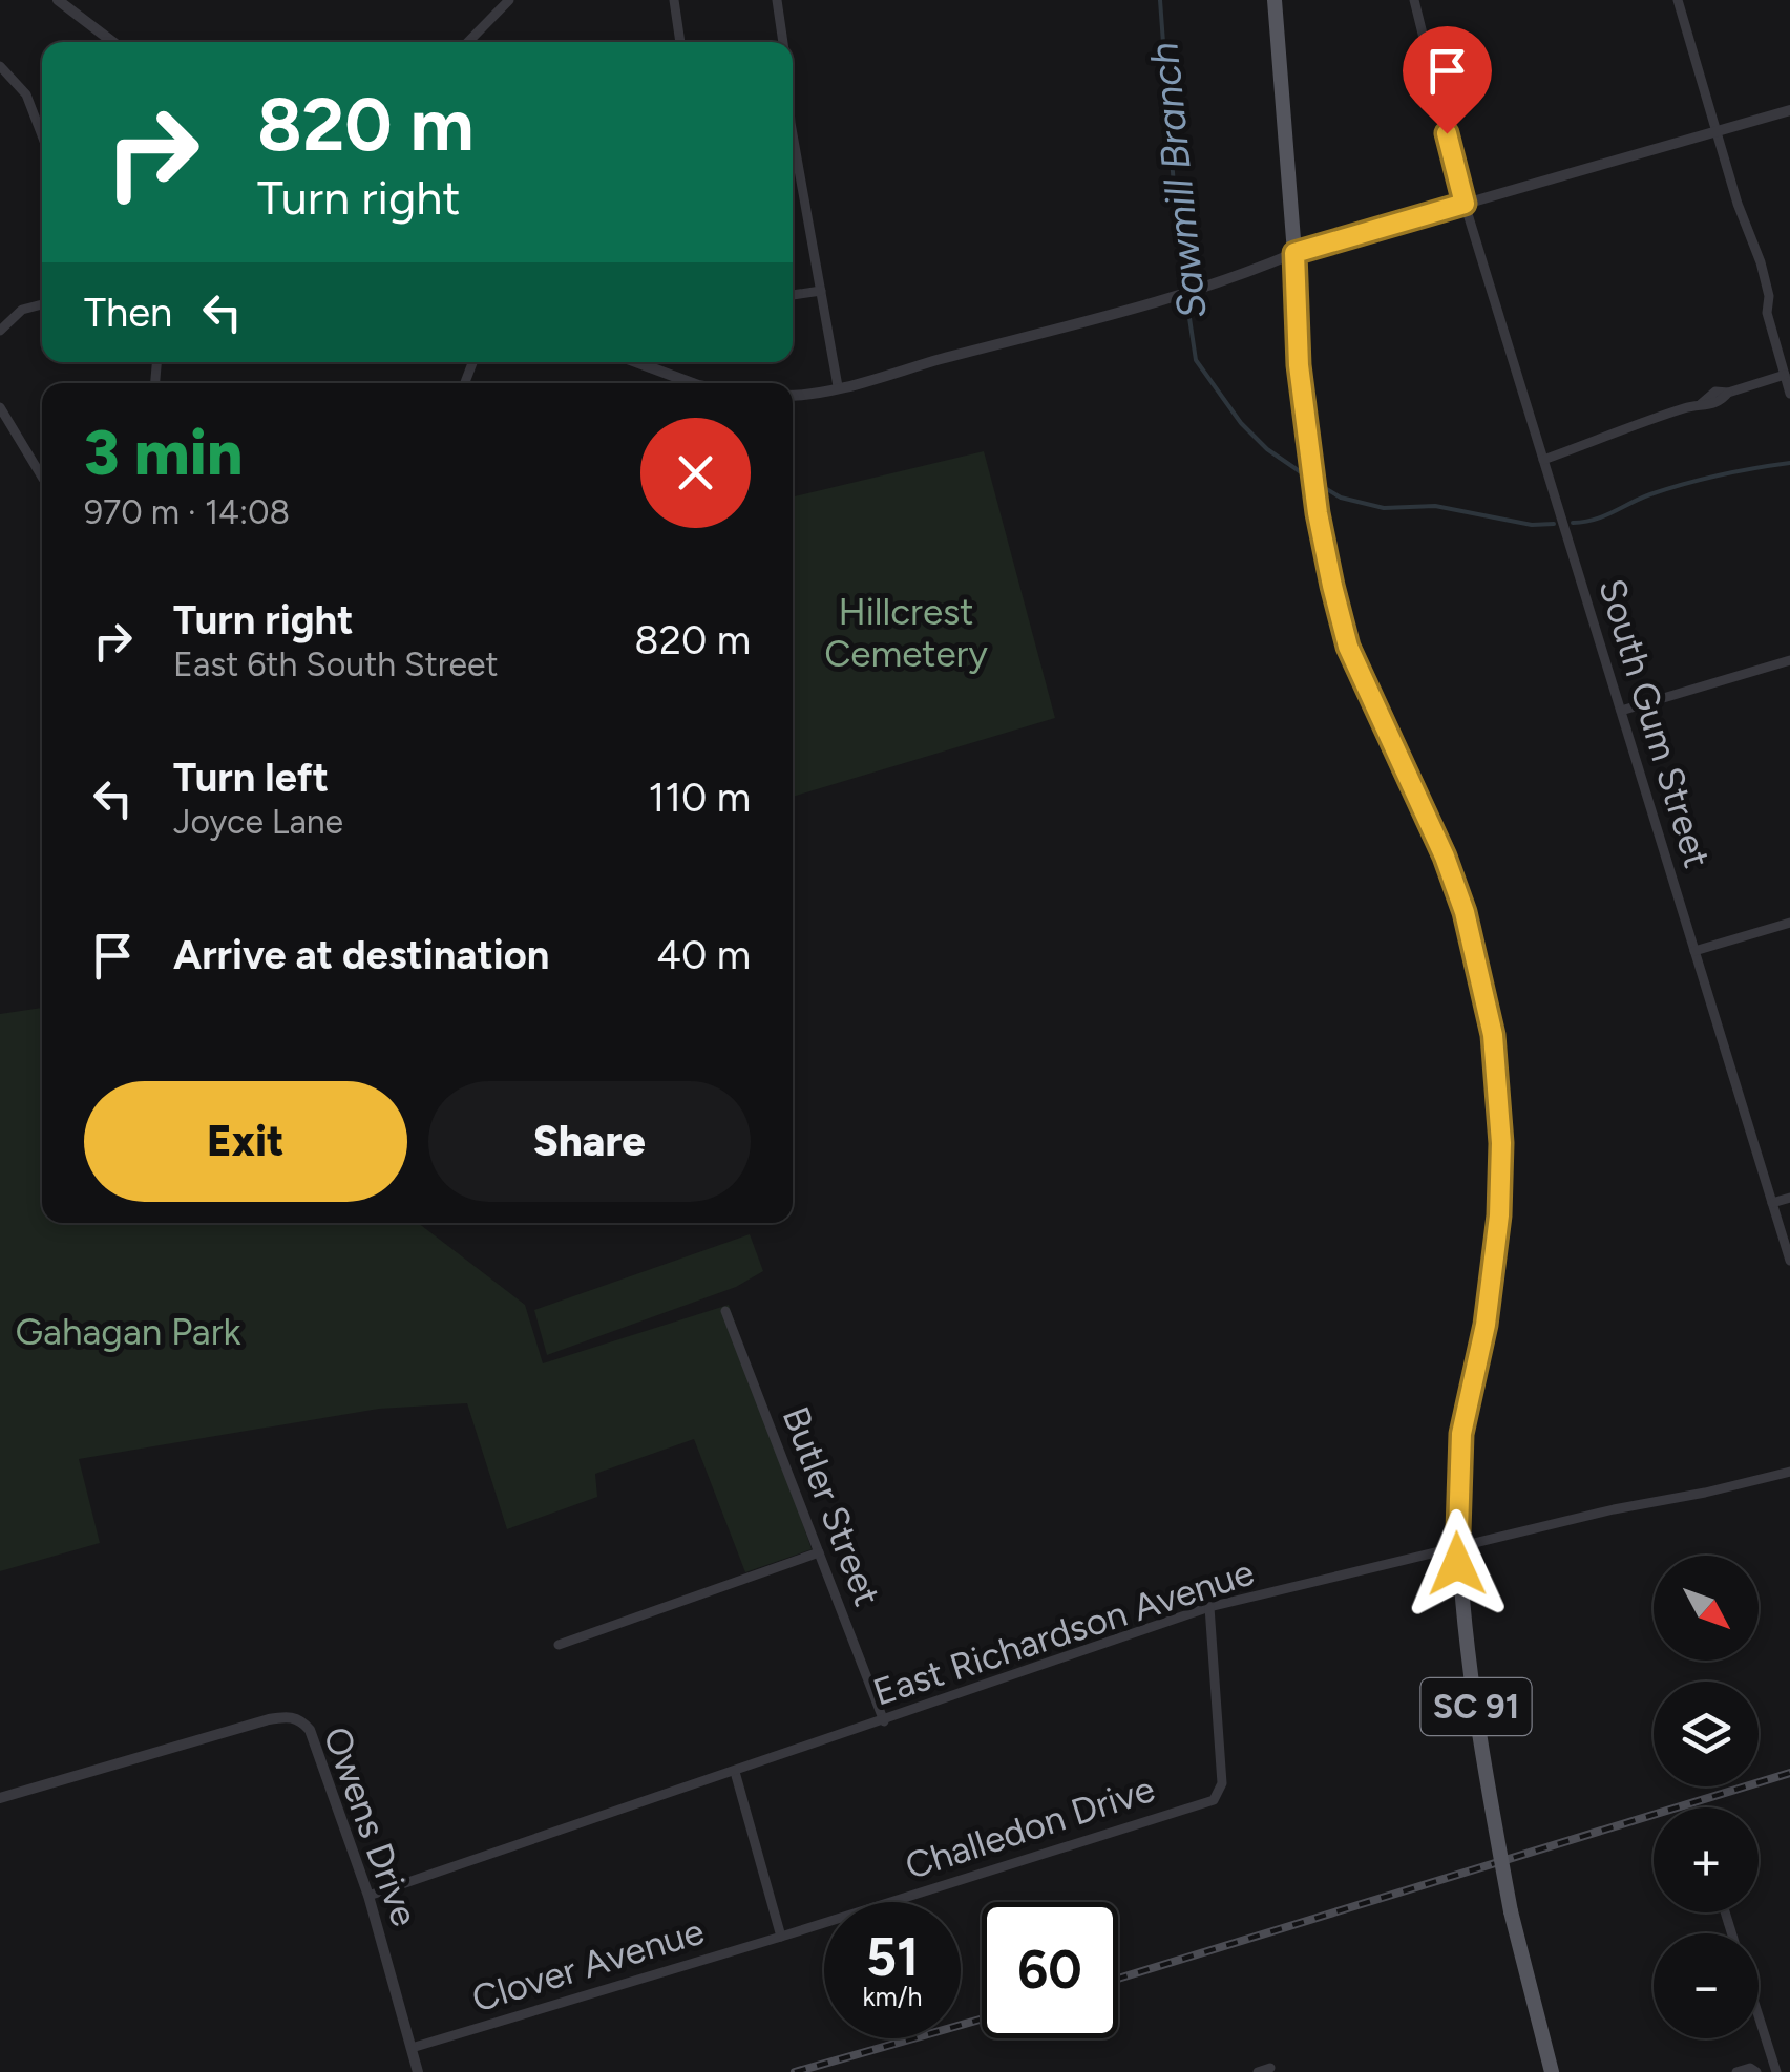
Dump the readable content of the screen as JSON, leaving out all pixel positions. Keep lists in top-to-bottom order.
{
  "streets": {
    "main road": ["SC 91"],
    "street": [
      "South Gum Street",
      "Butler Street",
      "East Richardson Avenue",
      "Owens Drive",
      "Challedon Drive",
      "Clover Avenue"
    ]
  },
  "crossings": [
    ["Butler Street", "East Richardson Avenue"],
    ["East Richardson Avenue", "Owens Drive"],
    ["East Richardson Avenue", "Challedon Drive"],
    ["Owens Drive", "Clover Avenue"],
    ["Challedon Drive", "Clover Avenue"]
  ],
  "water": ["Sawmill Branch"],
  "parks": ["Hillcrest Cemetery", "Gahagan Park"],
  "north": "bottom right",
  "page": {
    "turn": ["820 m", "Turn right"],
    "then": "Then",
    "heading": ["3 min", "970 m · 14:08"],
    "list": [
      {
        "name": "Turn right",
        "note": "East 6th South Street",
        "value": "820 m"
      },
      {
        "name": "Turn left",
        "note": "Joyce Lane",
        "value": "110 m"
      },
      {
        "name": "Arrive at destination",
        "value": "40 m"
      }
    ],
    "buttons": ["Exit", "Share"],
    "map_buttons": ["+", "−"],
    "speed": "51 km/h",
    "limit": "60"
  }
}
